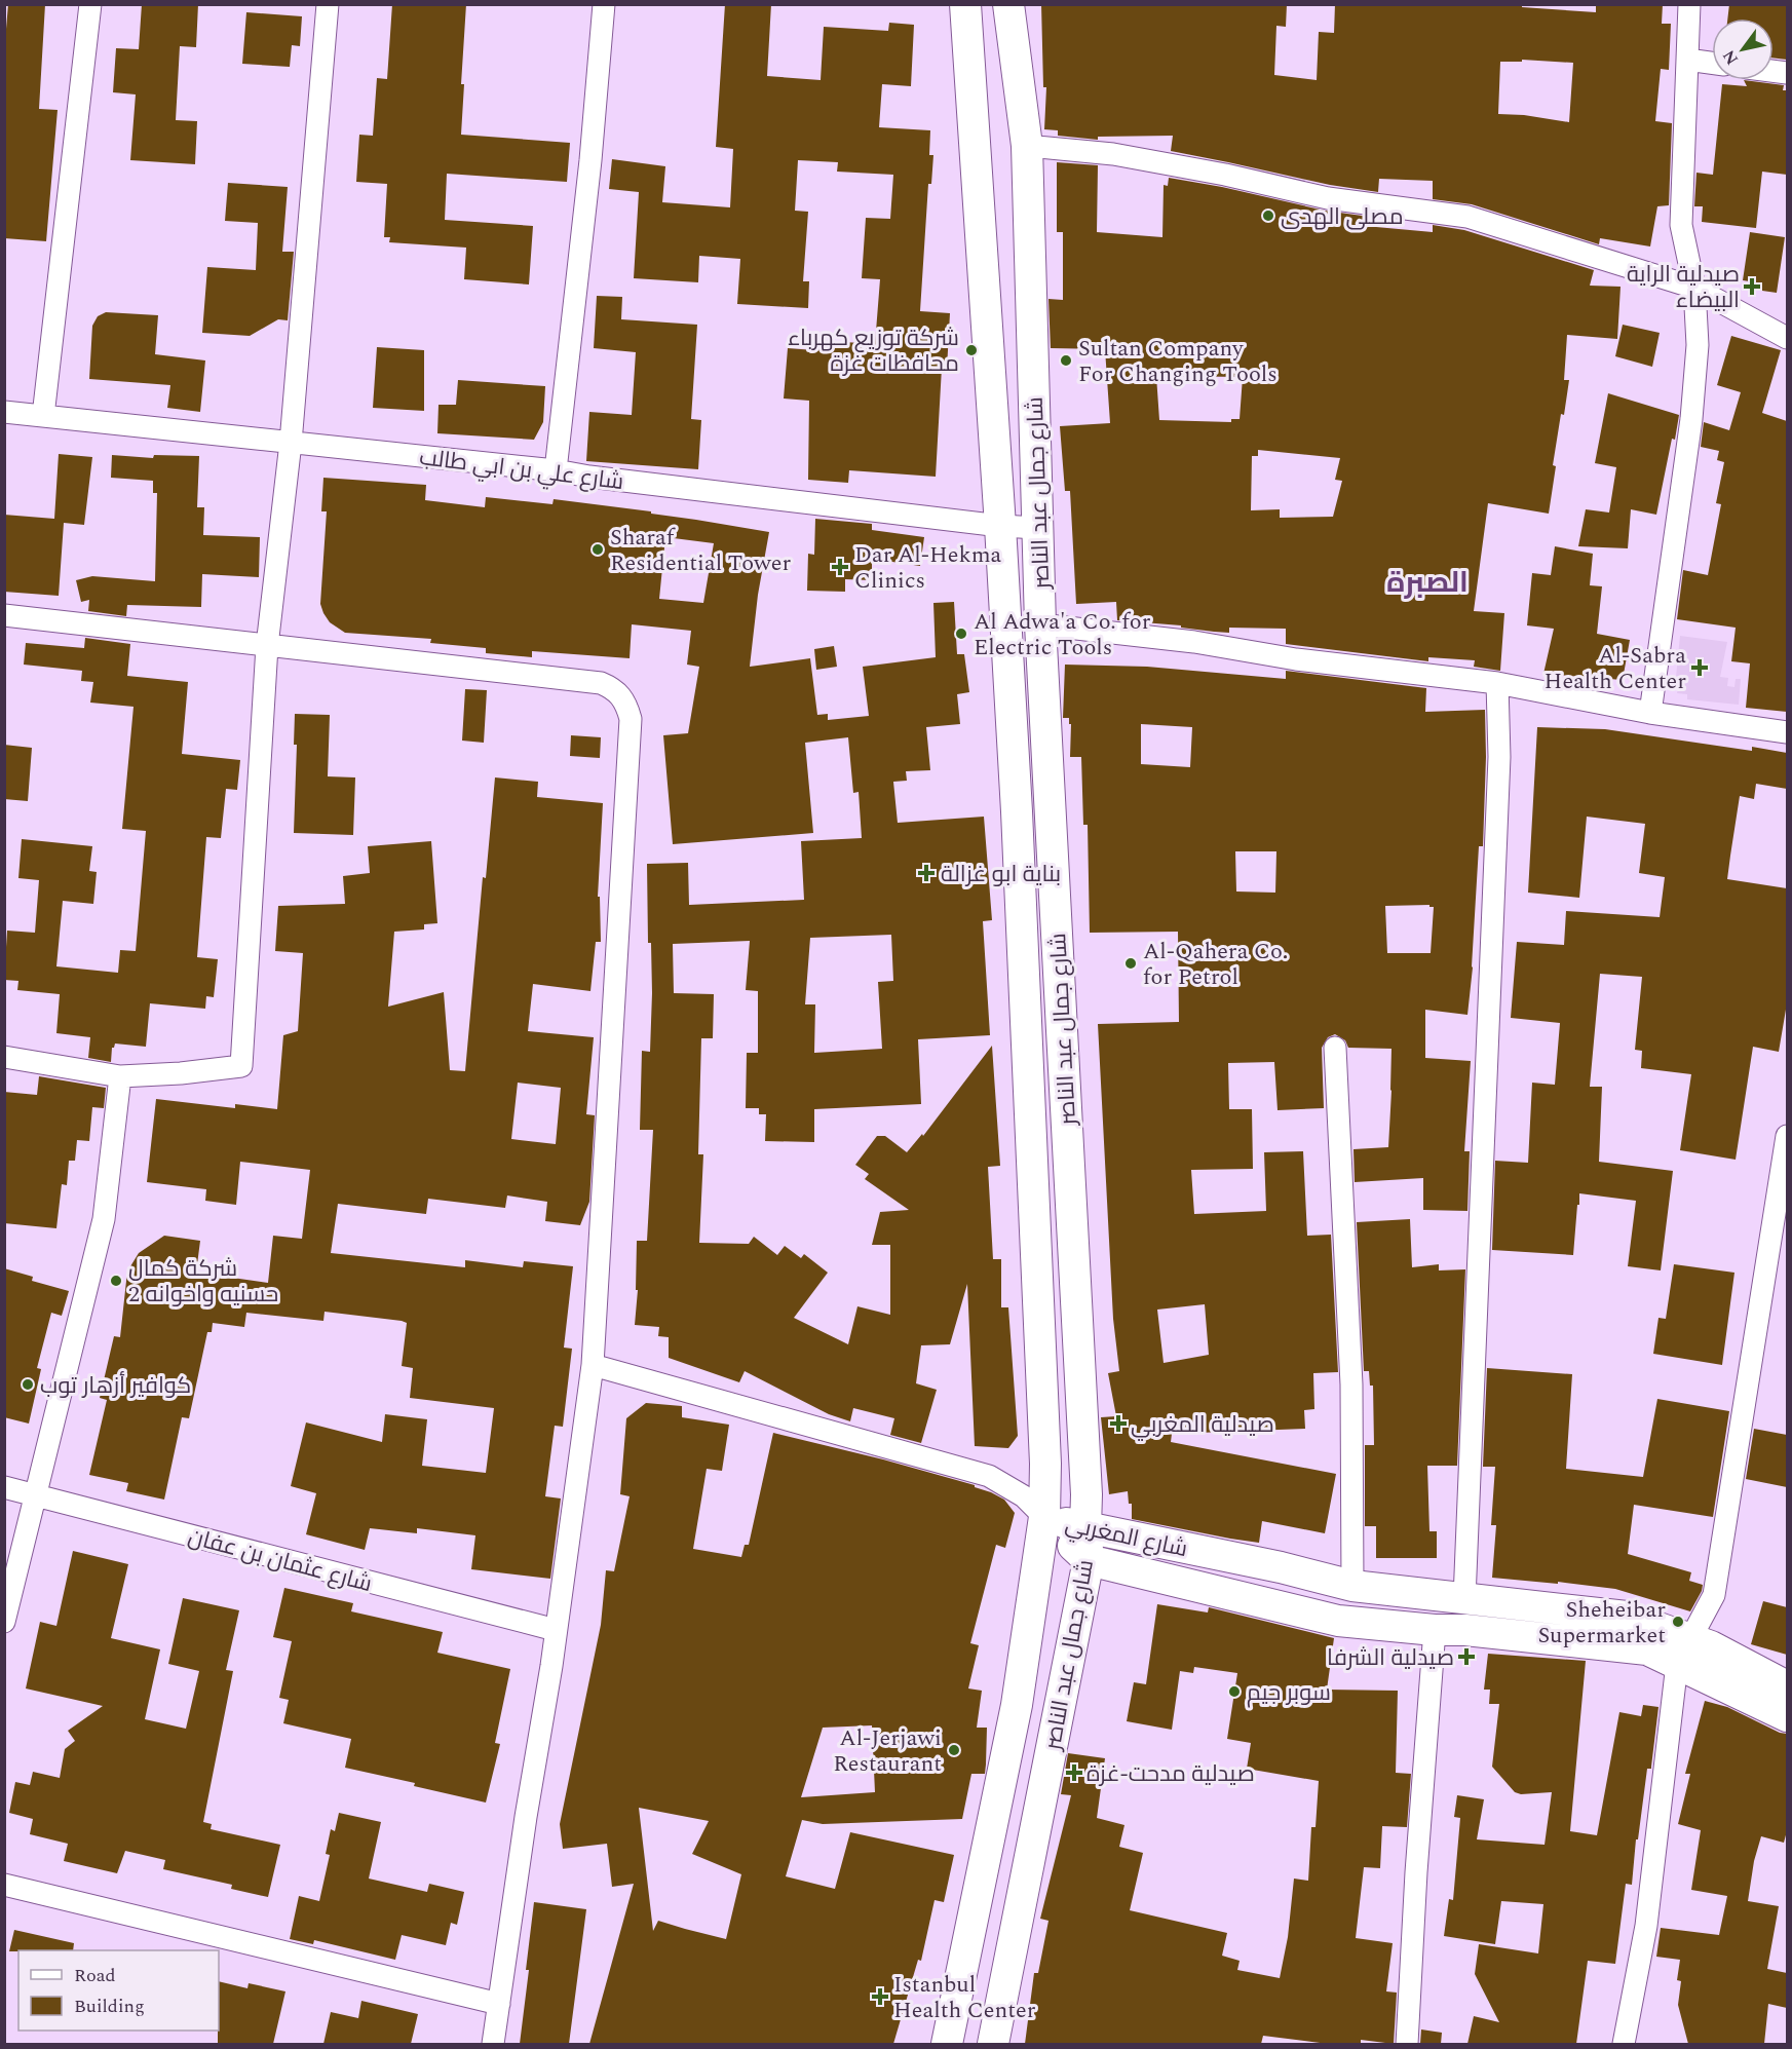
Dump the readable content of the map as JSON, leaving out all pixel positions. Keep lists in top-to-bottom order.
{
  "streets": {
    "main road": ["شارع جمال عبد الناصر", "شارع المغربي"],
    "street": ["شارع علي بن ابي طالب", "شارع عثمان بن عفان"]
  },
  "crossings": [
    ["شارع علي بن ابي طالب", "شارع جمال عبد الناصر"],
    ["شارع جمال عبد الناصر", "شارع المغربي"]
  ],
  "districts": ["الصبرة"],
  "places": {
    "other": [
      "مصلى الهدى",
      "شركة توزيع كهرباء محافظات غزة",
      "Sultan Company For Changing Tools",
      "Sharaf Residential Tower",
      "Al Adwa'a Co. for Electric Tools",
      "Al-Qahera Co. for Petrol",
      "شركة كمال حسنيه واخوانه 2",
      "كوافير أزهار توب",
      "Sheheibar Supermarket",
      "سوبر جيم",
      "Al-Jerjawi Restaurant"
    ],
    "health": [
      "صيدلية الراية البيضاء",
      "Dar Al-Hekma Clinics",
      "Al-Sabra Health Center",
      "بناية ابو غزالة",
      "صيدلية المغربي",
      "صيدلية الشرفا",
      "صيدلية مدحت-غزة",
      "Istanbul Health Center"
    ]
  },
  "legend": ["Road", "Building"],
  "north": "bottom left"
}
